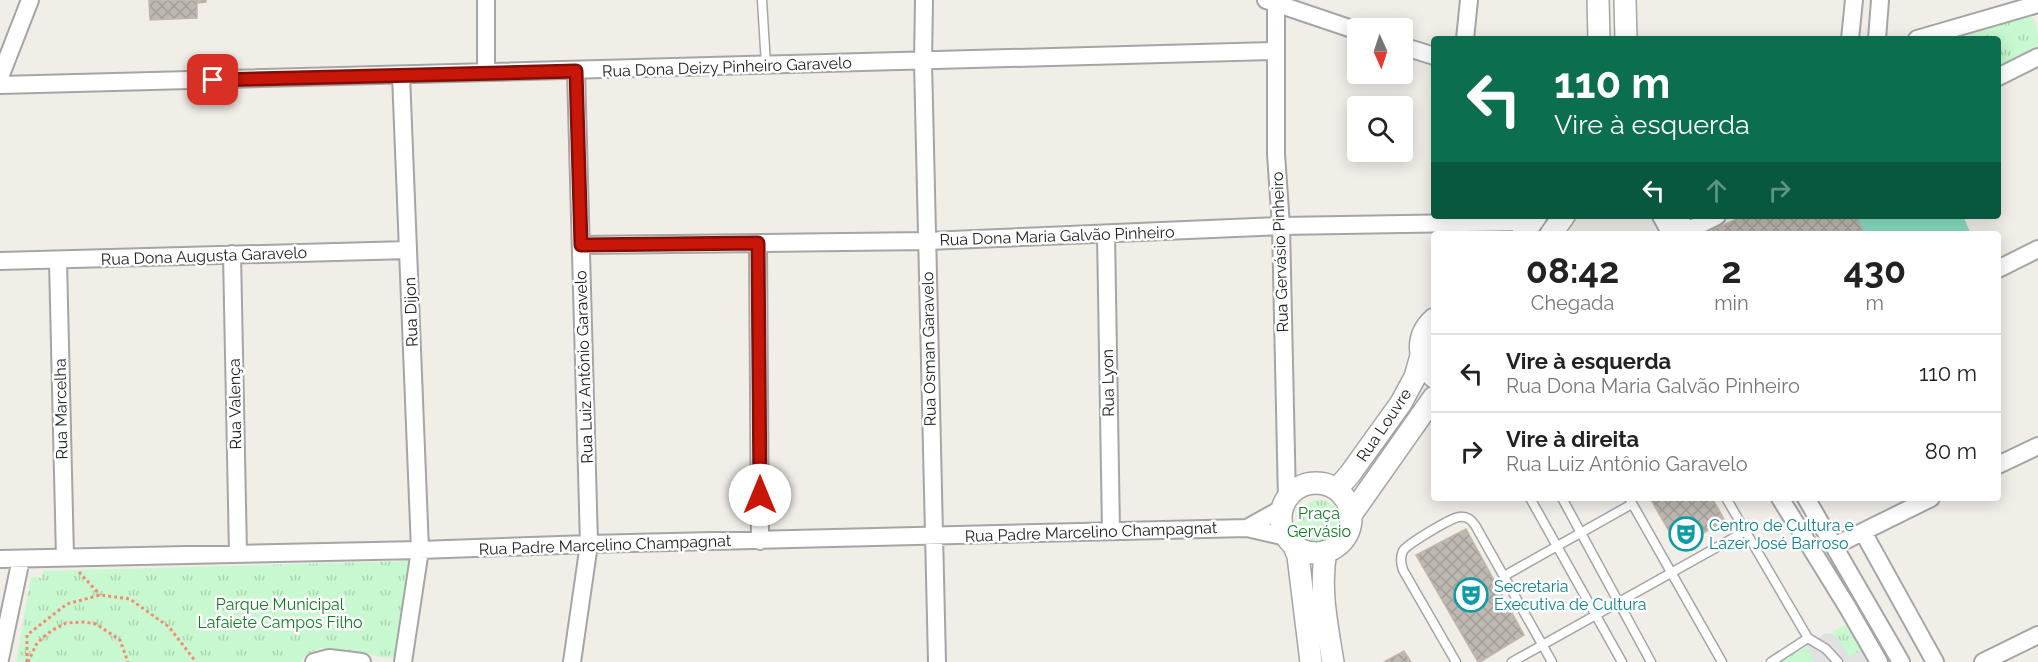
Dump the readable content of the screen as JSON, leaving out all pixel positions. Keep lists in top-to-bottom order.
{
  "streets": {
    "street": [
      "Rua Dona Deizy Pinheiro Garavelo",
      "Rua Dona Maria Galvão Pinheiro",
      "Rua Gervásio Pinheiro",
      "Rua Dona Augusta Garavelo",
      "Rua Dijon",
      "Rua Osman Garavelo",
      "Rua Luiz Antônio Garavelo",
      "Rua Lyon",
      "Rua Valença",
      "Rua Marcelha",
      "Rua Louvre",
      "Rua Padre Marcelino Champagnat"
    ]
  },
  "crossings": [
    ["Rua Dona Deizy Pinheiro Garavelo", "Rua Gervásio Pinheiro"],
    ["Rua Dona Deizy Pinheiro Garavelo", "Rua Dijon"],
    ["Rua Dona Deizy Pinheiro Garavelo", "Rua Osman Garavelo"],
    ["Rua Dona Deizy Pinheiro Garavelo", "Rua Luiz Antônio Garavelo"],
    ["Rua Dona Maria Galvão Pinheiro", "Rua Gervásio Pinheiro"],
    ["Rua Dona Maria Galvão Pinheiro", "Rua Osman Garavelo"],
    ["Rua Dona Maria Galvão Pinheiro", "Rua Luiz Antônio Garavelo"],
    ["Rua Dona Maria Galvão Pinheiro", "Rua Lyon"],
    ["Rua Gervásio Pinheiro", "Rua Louvre"],
    ["Rua Gervásio Pinheiro", "Rua Padre Marcelino Champagnat"],
    ["Rua Dona Augusta Garavelo", "Rua Dijon"],
    ["Rua Dona Augusta Garavelo", "Rua Valença"],
    ["Rua Dona Augusta Garavelo", "Rua Marcelha"],
    ["Rua Dijon", "Rua Padre Marcelino Champagnat"],
    ["Rua Osman Garavelo", "Rua Padre Marcelino Champagnat"],
    ["Rua Luiz Antônio Garavelo", "Rua Padre Marcelino Champagnat"],
    ["Rua Lyon", "Rua Padre Marcelino Champagnat"],
    ["Rua Valença", "Rua Padre Marcelino Champagnat"],
    ["Rua Marcelha", "Rua Padre Marcelino Champagnat"],
    ["Rua Louvre", "Rua Padre Marcelino Champagnat"]
  ],
  "parks": ["Praça Gervásio", "Parque Municipal Lafaiete Campos Filho"],
  "places": {
    "theatre": ["Centro de Cultura e Lazer José Barroso", "Secretaria Executiva de Cultura"]
  },
  "north": "bottom",
  "page": {
    "turn": ["110 m", "Vire à esquerda"],
    "eta": [
      "08:42",
      "Chegada",
      "2",
      "min",
      "430",
      "m"
    ],
    "list": [
      {
        "name": "Vire à esquerda",
        "note": "Rua Dona Maria Galvão Pinheiro",
        "value": "110 m"
      },
      {
        "name": "Vire à direita",
        "note": "Rua Luiz Antônio Garavelo",
        "value": "80 m"
      }
    ]
  }
}
